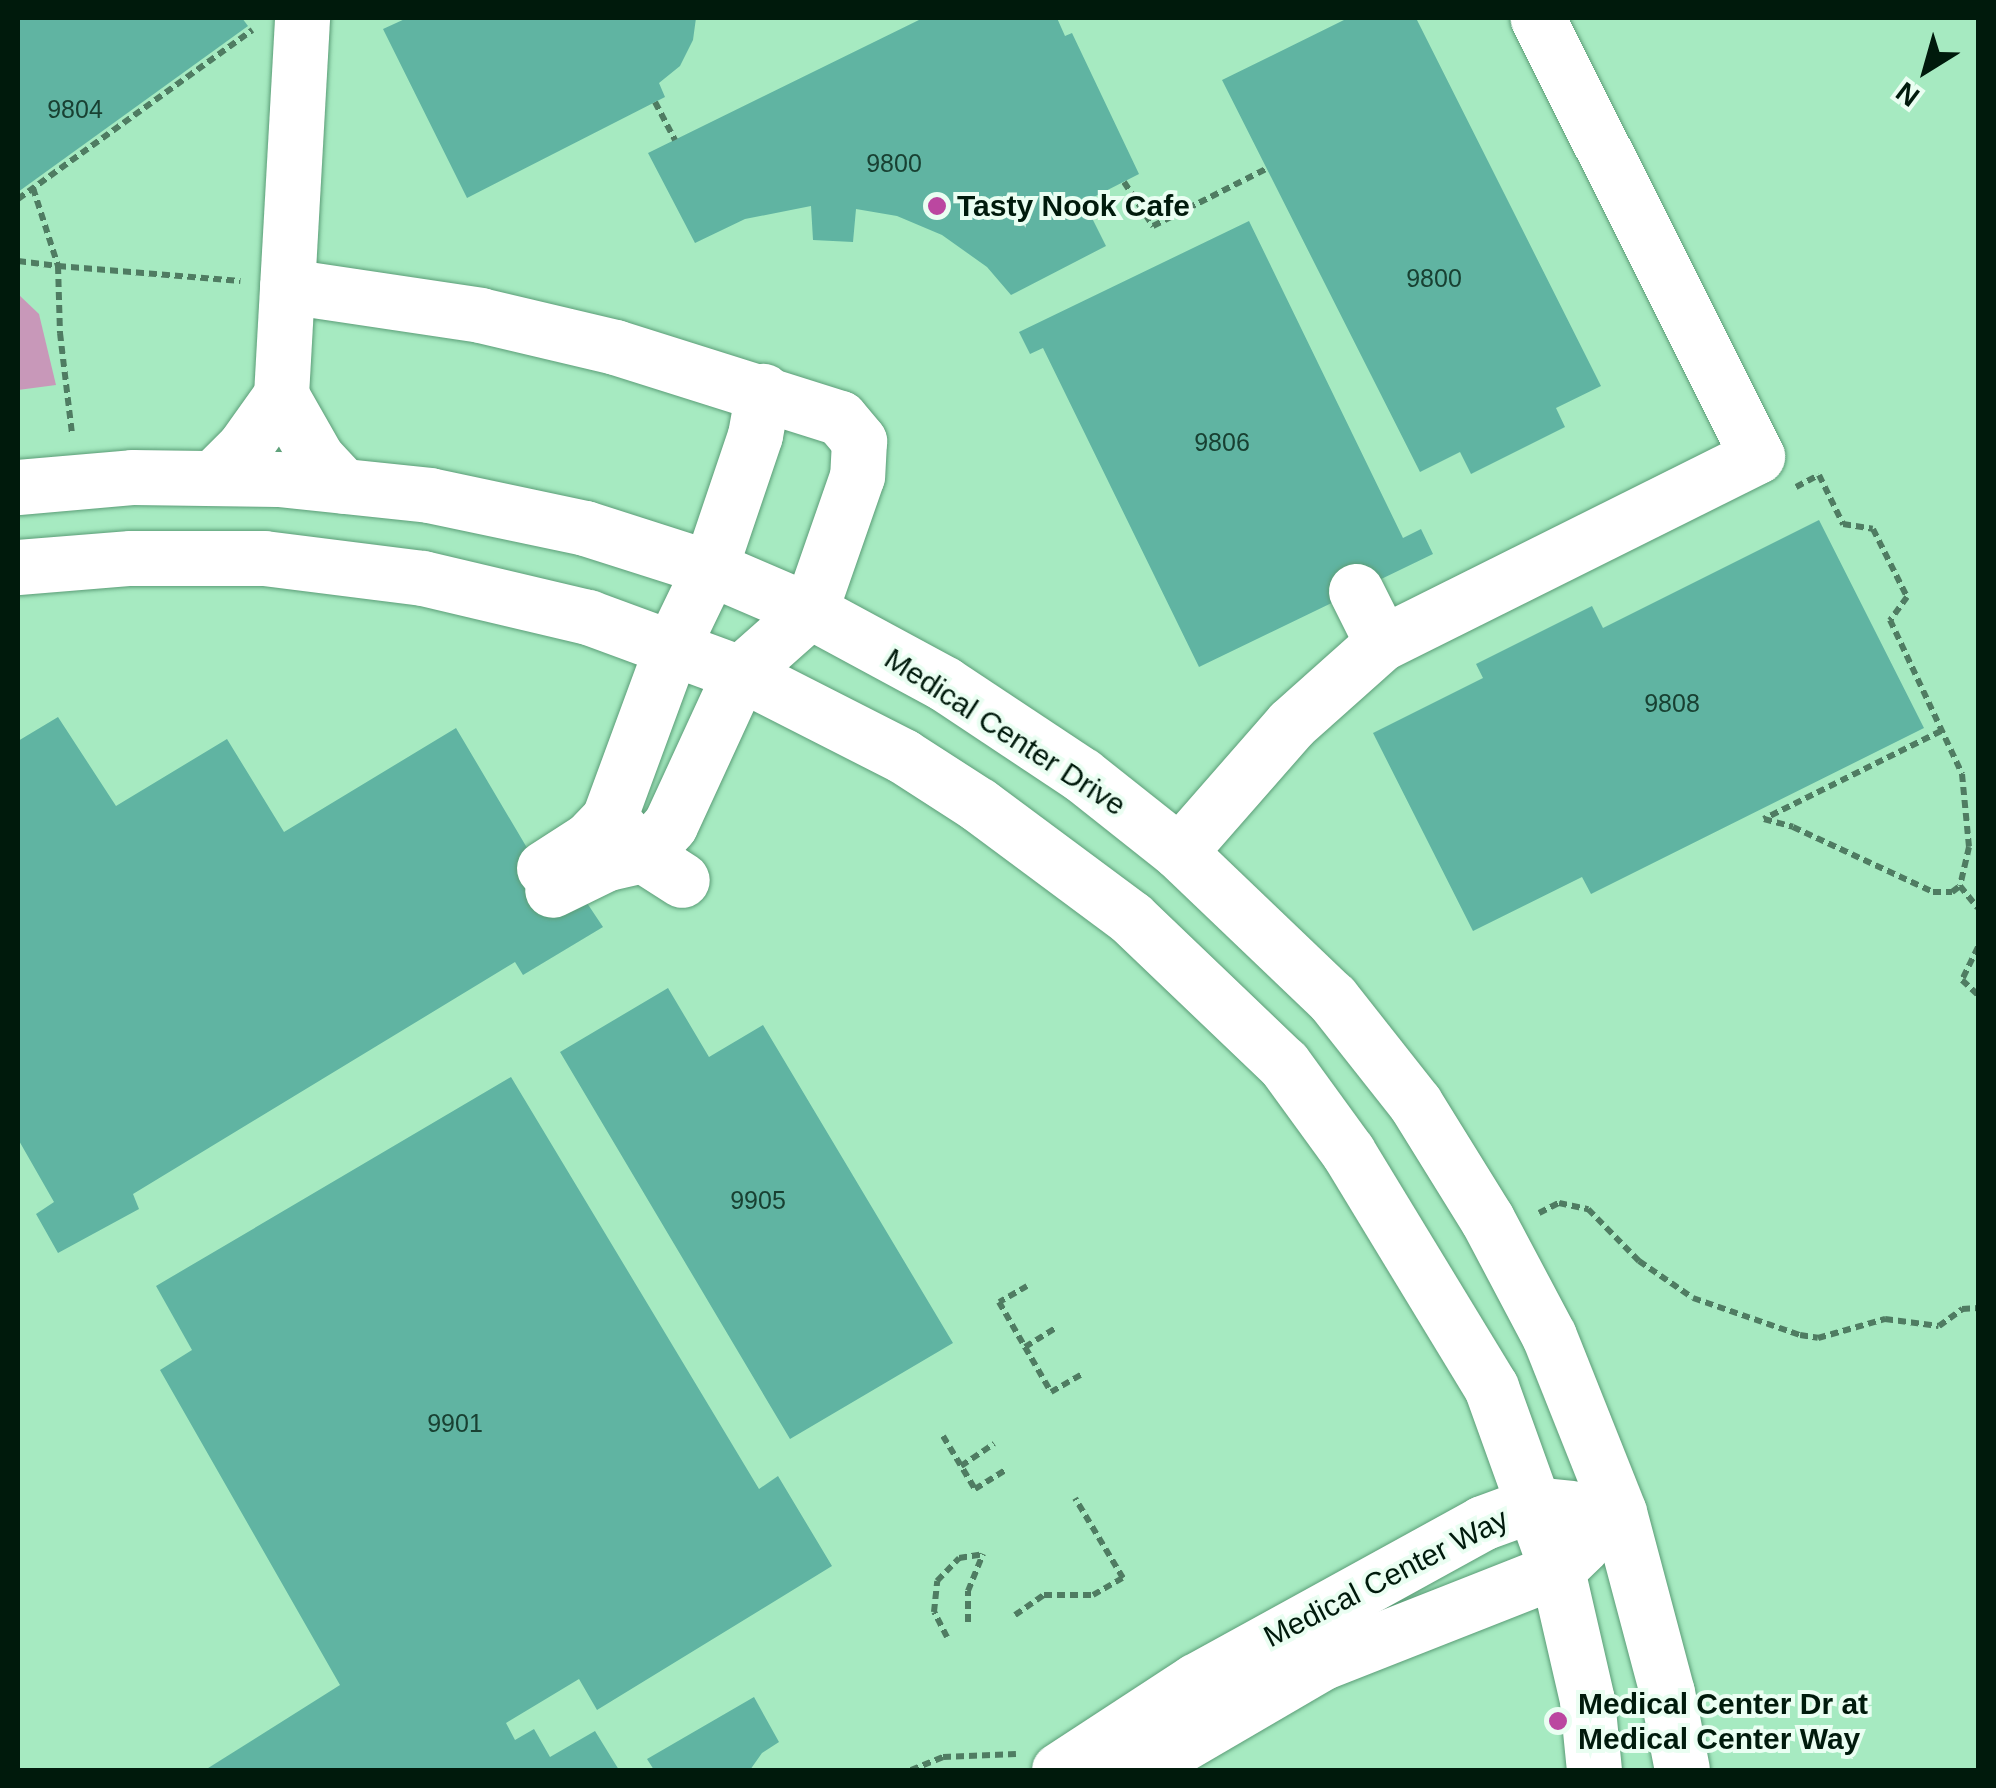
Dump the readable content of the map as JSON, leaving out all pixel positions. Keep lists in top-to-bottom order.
{
  "streets": {
    "street": ["Medical Center Drive", "Medical Center Way"]
  },
  "crossings": [
    ["Medical Center Drive", "Medical Center Way"]
  ],
  "places": ["Tasty Nook Cafe", "Medical Center Dr at Medical Center Way"],
  "house_numbers": [
    "9804",
    "9800",
    "9800",
    "9806",
    "9808",
    "9905",
    "9901"
  ],
  "north": "bottom left"
}
